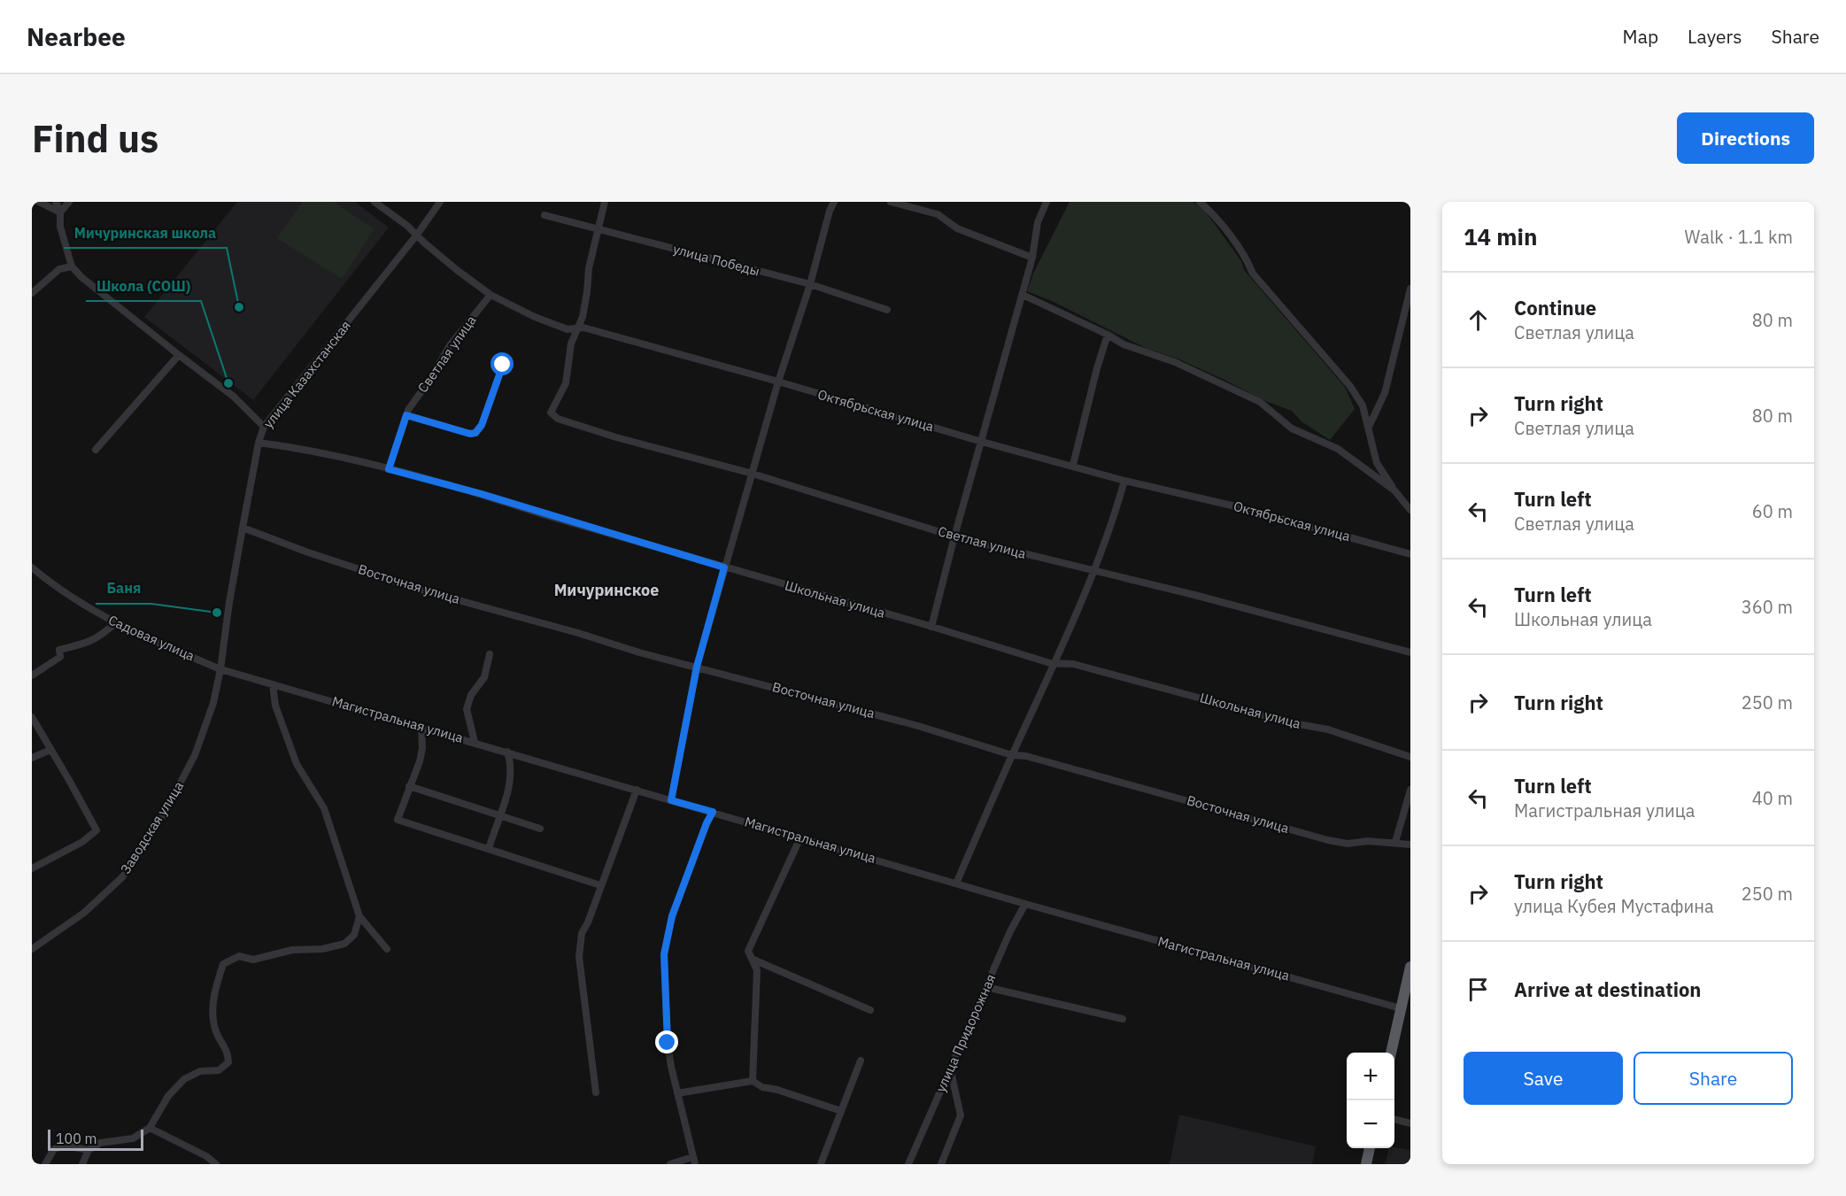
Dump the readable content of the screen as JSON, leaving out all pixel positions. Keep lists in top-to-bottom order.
{
  "streets": {
    "street": [
      "улица Победы",
      "Светлая улица",
      "улица Казахстанская",
      "Октябрьская улица",
      "Восточная улица",
      "Школьная улица",
      "Садовая улица",
      "Магистральная улица",
      "Заводская улица",
      "улица Придорожная"
    ]
  },
  "crossings": [
    ["Светлая улица", "Октябрьская улица"],
    ["Светлая улица", "Школьная улица"],
    ["улица Казахстанская", "Октябрьская улица"],
    ["улица Казахстанская", "Восточная улица"],
    ["улица Казахстанская", "Школьная улица"],
    ["улица Казахстанская", "Садовая улица"],
    ["улица Казахстанская", "Магистральная улица"],
    ["улица Казахстанская", "Заводская улица"],
    ["Садовая улица", "Магистральная улица"],
    ["Садовая улица", "Заводская улица"],
    ["Магистральная улица", "Заводская улица"],
    ["Магистральная улица", "улица Придорожная"]
  ],
  "districts": ["Мичуринское"],
  "places": ["Мичуринская школа", "Школа (СОШ)", "Баня"],
  "scale_bar": "100 m",
  "page": {
    "header": "Nearbee",
    "nav": ["Map", "Layers", "Share"],
    "buttons": [
      "Directions",
      ["Save", "Share"]
    ],
    "title": "Find us",
    "heading": ["14 min", "Walk · 1.1 km"],
    "list": [
      ["Continue", "Светлая улица", "80 m"],
      ["Turn right", "Светлая улица", "80 m"],
      ["Turn left", "Светлая улица", "60 m"],
      ["Turn left", "Школьная улица", "360 m"],
      ["Turn right", "250 m"],
      ["Turn left", "Магистральная улица", "40 m"],
      ["Turn right", "улица Кубея Мустафина", "250 m"],
      "Arrive at destination"
    ],
    "map_buttons": ["+", "−"],
    "scale": "100 m"
  }
}
